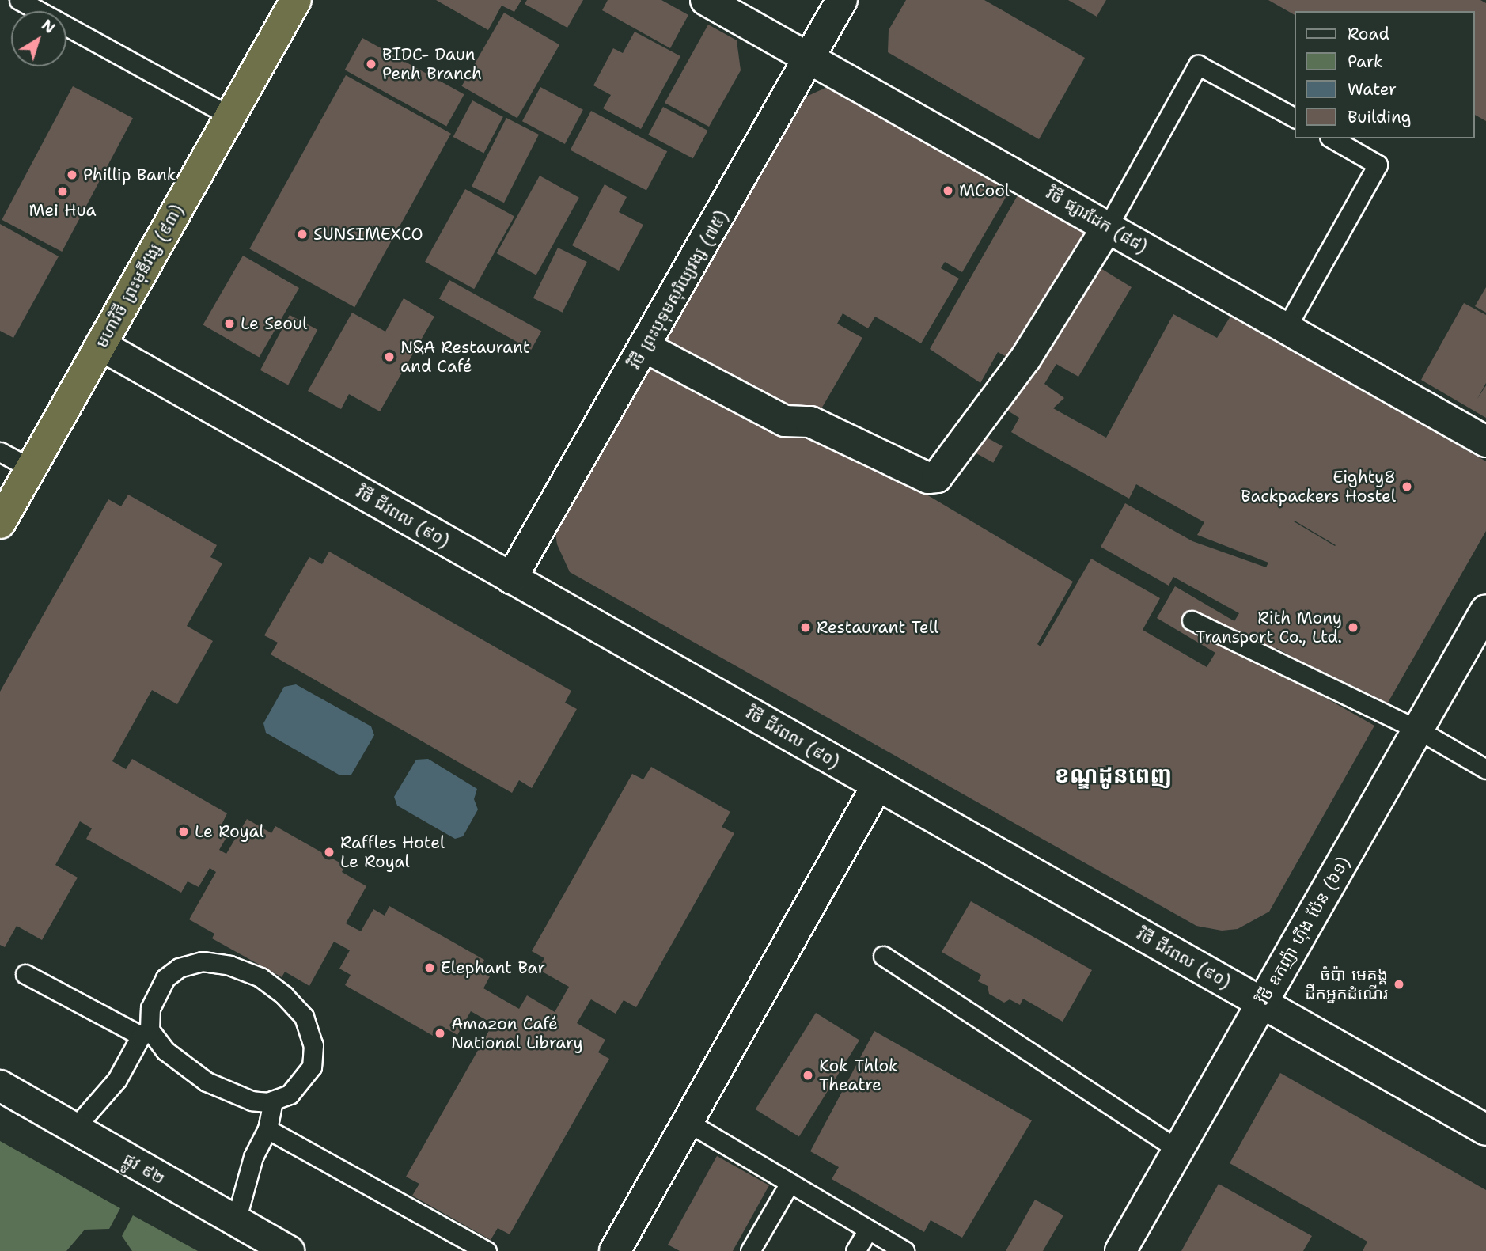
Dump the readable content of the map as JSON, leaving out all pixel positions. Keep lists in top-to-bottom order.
{
  "streets": {
    "highway": ["មហាវិថី ព្រះមុនីវង្ស (៩៣)"],
    "street": [
      "វិថី ផ្សារដែក (៨៨)",
      "វិថី ព្រះបុទុមសុរិយ្យវង្ស (៧៥)",
      "វិថី ជីវពល (៩០)",
      "វិថី ឧកញ៉ា ហ៊ីង ប៉ែន (៦១)",
      "ផ្លូវ ៩២"
    ]
  },
  "crossings": [
    ["វិថី ផ្សារដែក (៨៨)", "វិថី ព្រះបុទុមសុរិយ្យវង្ស (៧៥)"],
    ["មហាវិថី ព្រះមុនីវង្ស (៩៣)", "វិថី ជីវពល (៩០)"],
    ["វិថី ព្រះបុទុមសុរិយ្យវង្ស (៧៥)", "វិថី ជីវពល (៩០)"],
    ["វិថី ជីវពល (៩០)", "វិថី ឧកញ៉ា ហ៊ីង ប៉ែន (៦១)"]
  ],
  "districts": ["ខណ្ឌដូនពេញ"],
  "places": [
    "BIDC- Daun Penh Branch",
    "Phillip Bank",
    "MCool",
    "Mei Hua",
    "SUNSIMEXCO",
    "Le Seoul",
    "N&A Restaurant and Café",
    "Eighty8 Backpackers Hostel",
    "Restaurant Tell",
    "Rith Mony Transport Co., Ltd.",
    "Le Royal",
    "Raffles Hotel Le Royal",
    "Elephant Bar",
    "ចំប៉ា មេគង្គ ដឹកអ្នកដំណើរ",
    "Amazon Café National Library",
    "Kok Thlok Theatre"
  ],
  "legend": [
    "Road",
    "Park",
    "Water",
    "Building"
  ],
  "north": "top right"
}
